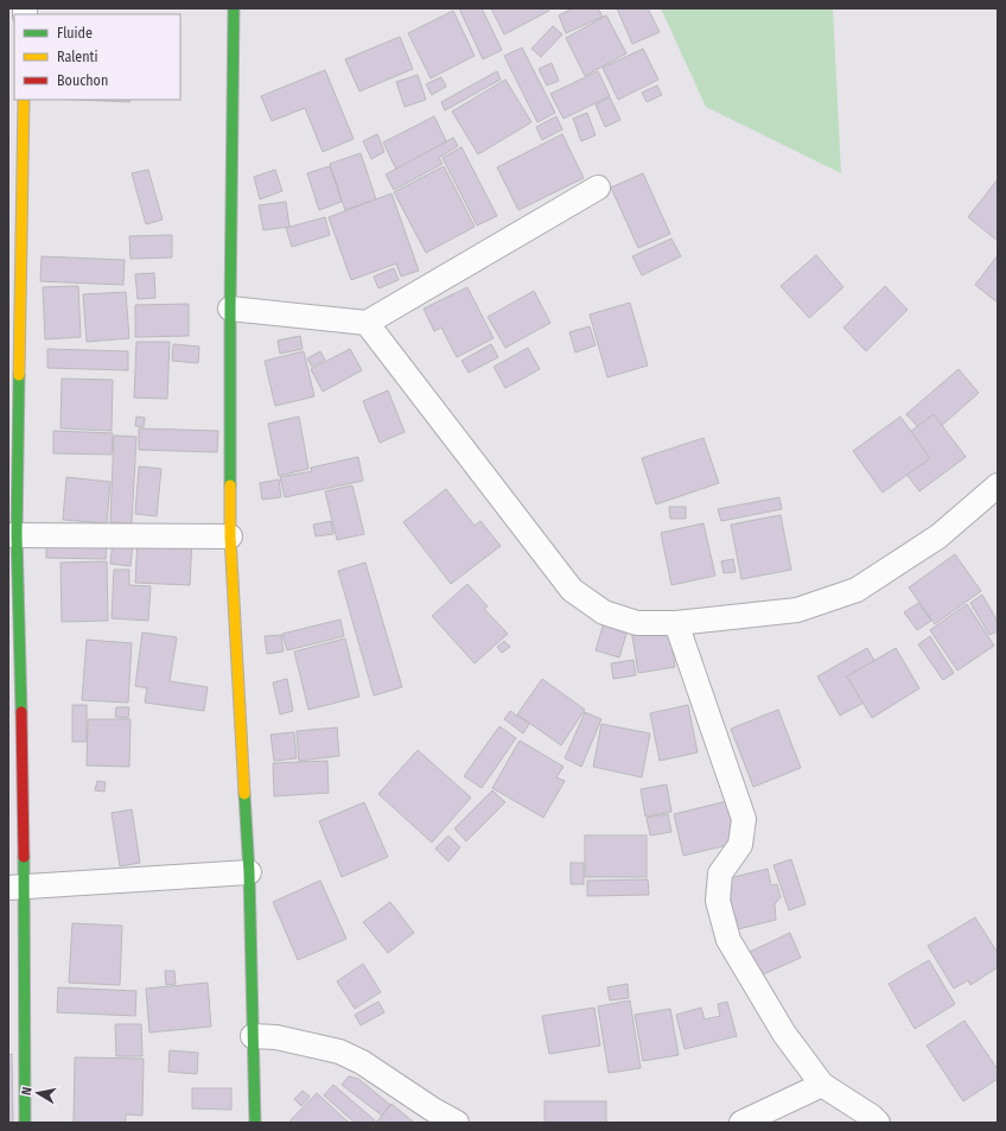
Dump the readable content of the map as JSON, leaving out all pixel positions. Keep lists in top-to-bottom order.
{
  "legend": ["Fluide", "Ralenti", "Bouchon"],
  "north": "left"
}
